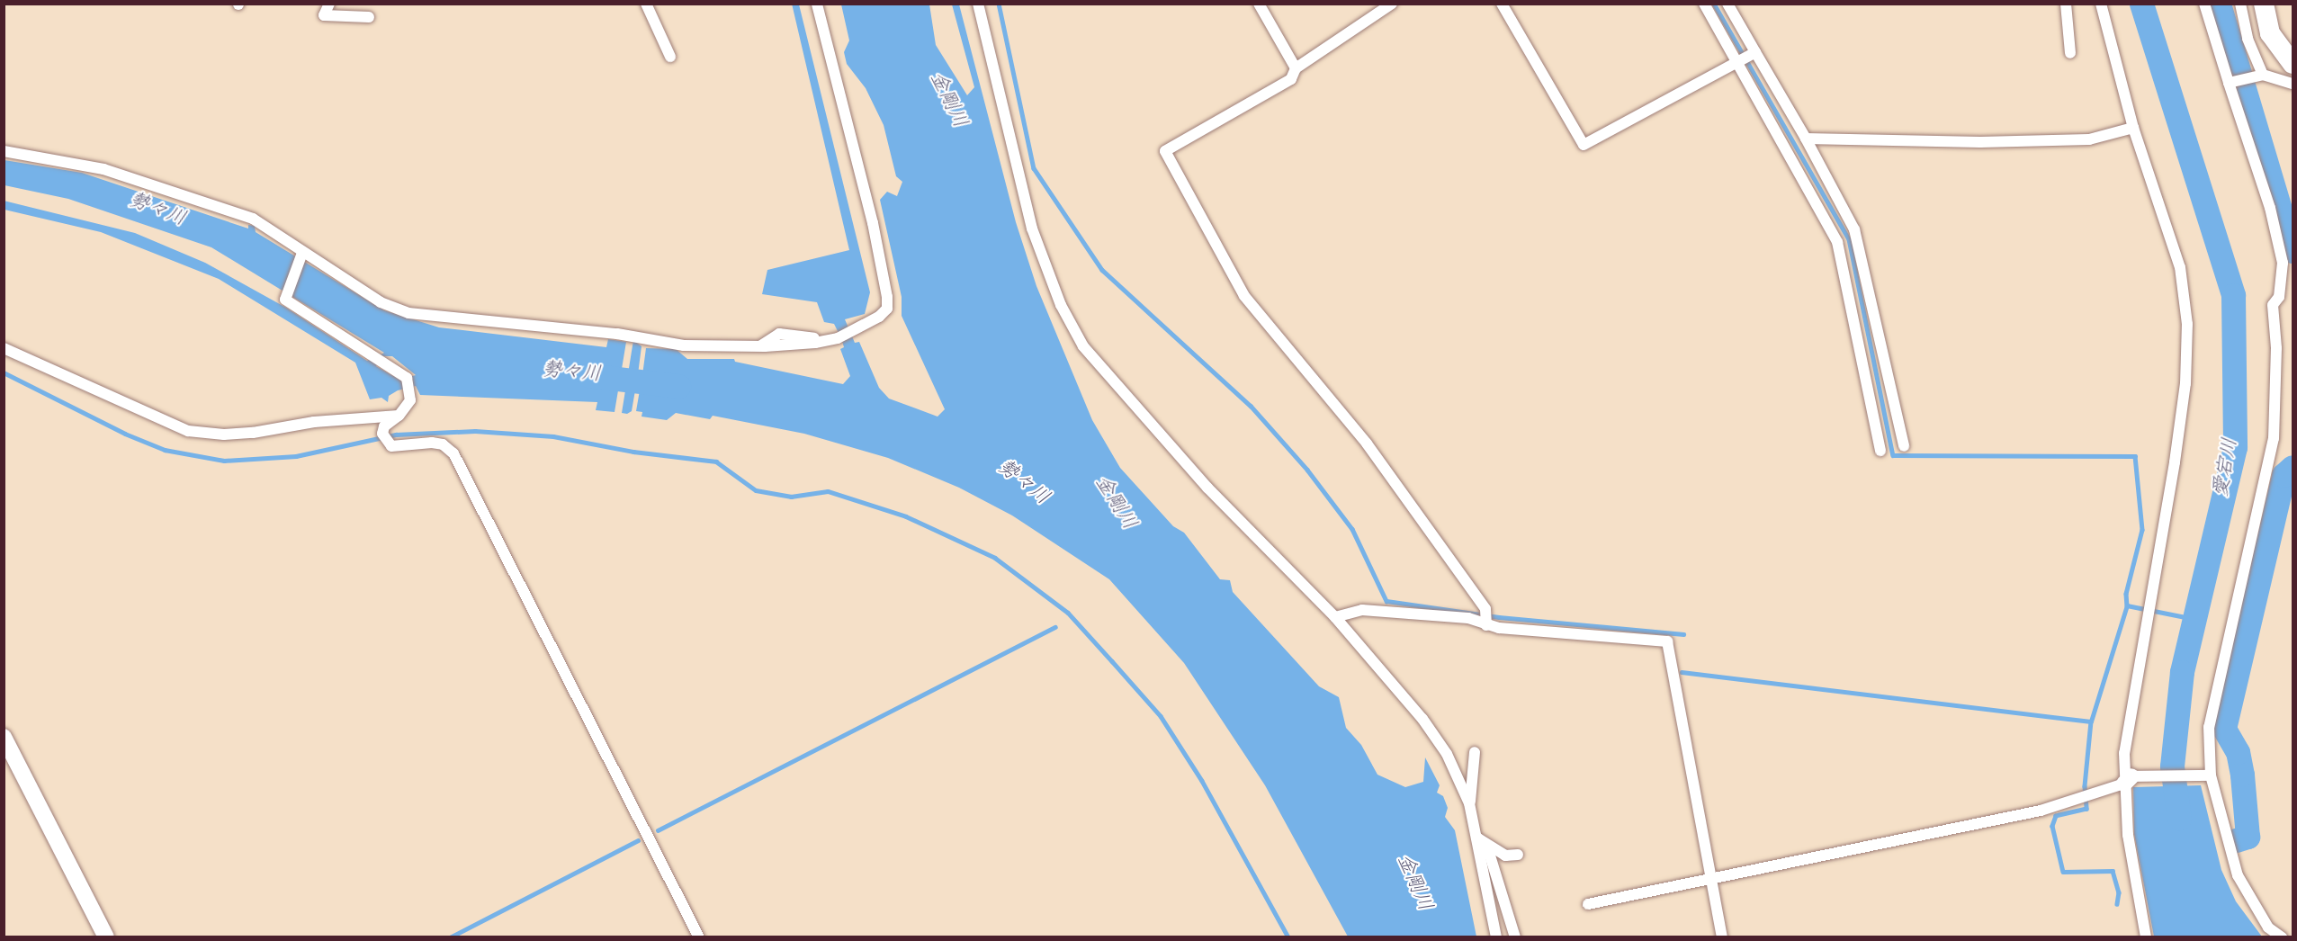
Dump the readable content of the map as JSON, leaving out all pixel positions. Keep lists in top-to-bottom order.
{
  "water": ["金剛川", "勢々川", "愛宕川"]
}
